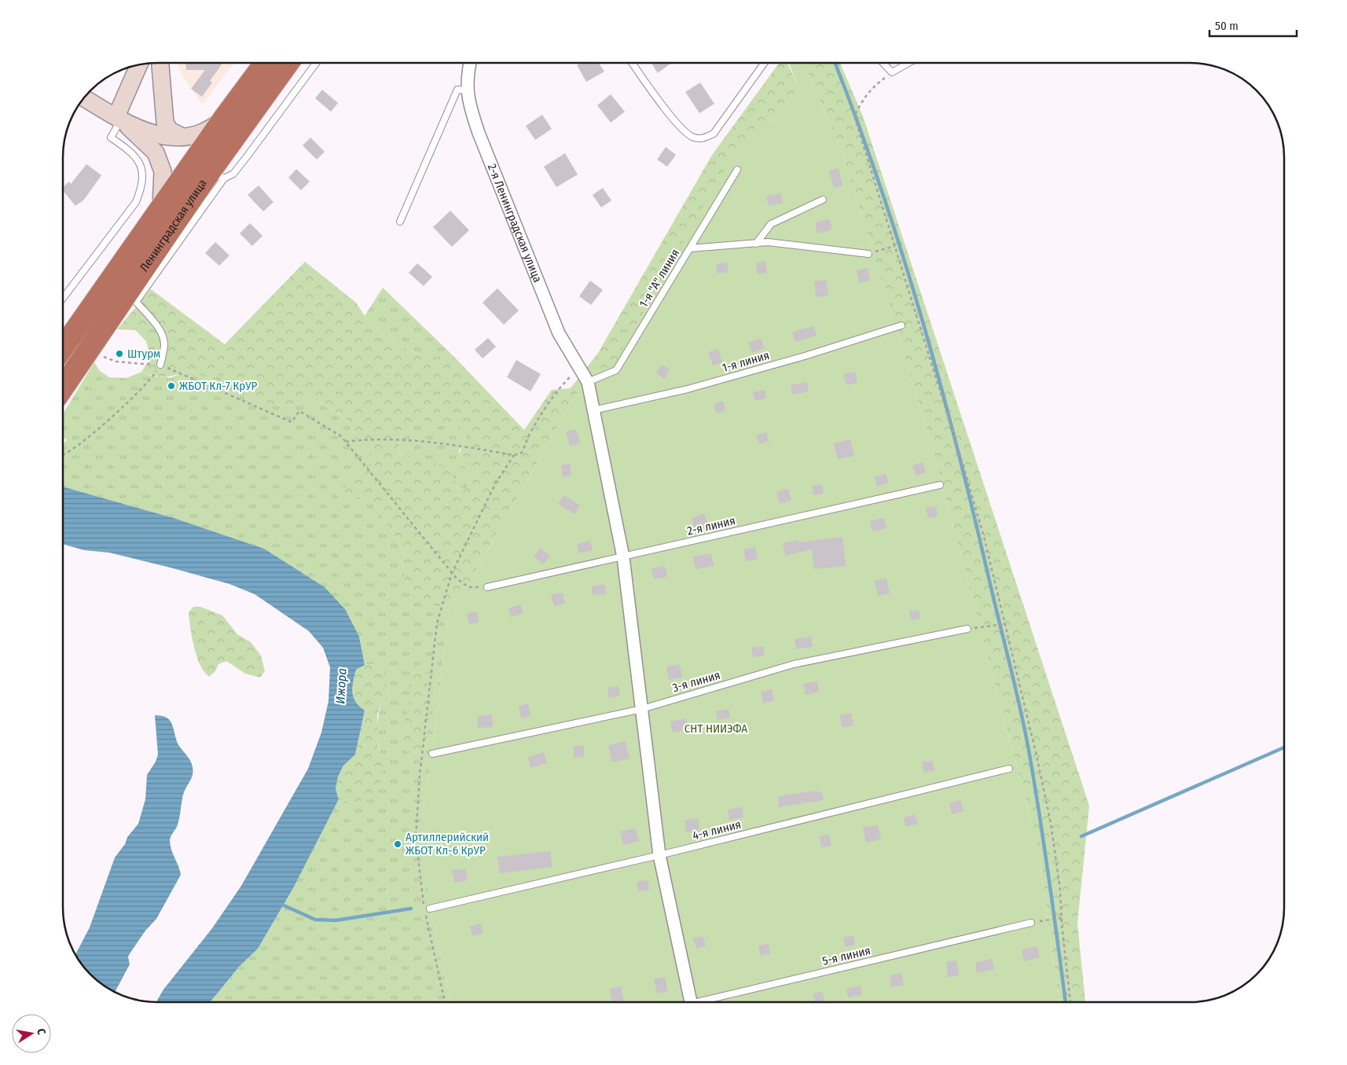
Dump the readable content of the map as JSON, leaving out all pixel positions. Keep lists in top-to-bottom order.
{
  "streets": {
    "highway": ["Ленинградская улица"],
    "street": ["2-я Ленинградская улица"],
    "lane": [
      "1-я \"А\" линия",
      "1-я линия",
      "2-я линия",
      "3-я линия",
      "4-я линия",
      "5-я линия"
    ]
  },
  "crossings": [
    ["2-я Ленинградская улица", "1-я \"А\" линия"]
  ],
  "water": ["Ижора"],
  "parks": ["СНТ НИИЭФА"],
  "places": ["Штурм", "ЖБОТ Кл-7 КрУР", "Артиллерийский ЖБОТ Кл-6 КрУР"],
  "scale_bar": "50 m",
  "north": "right"
}
